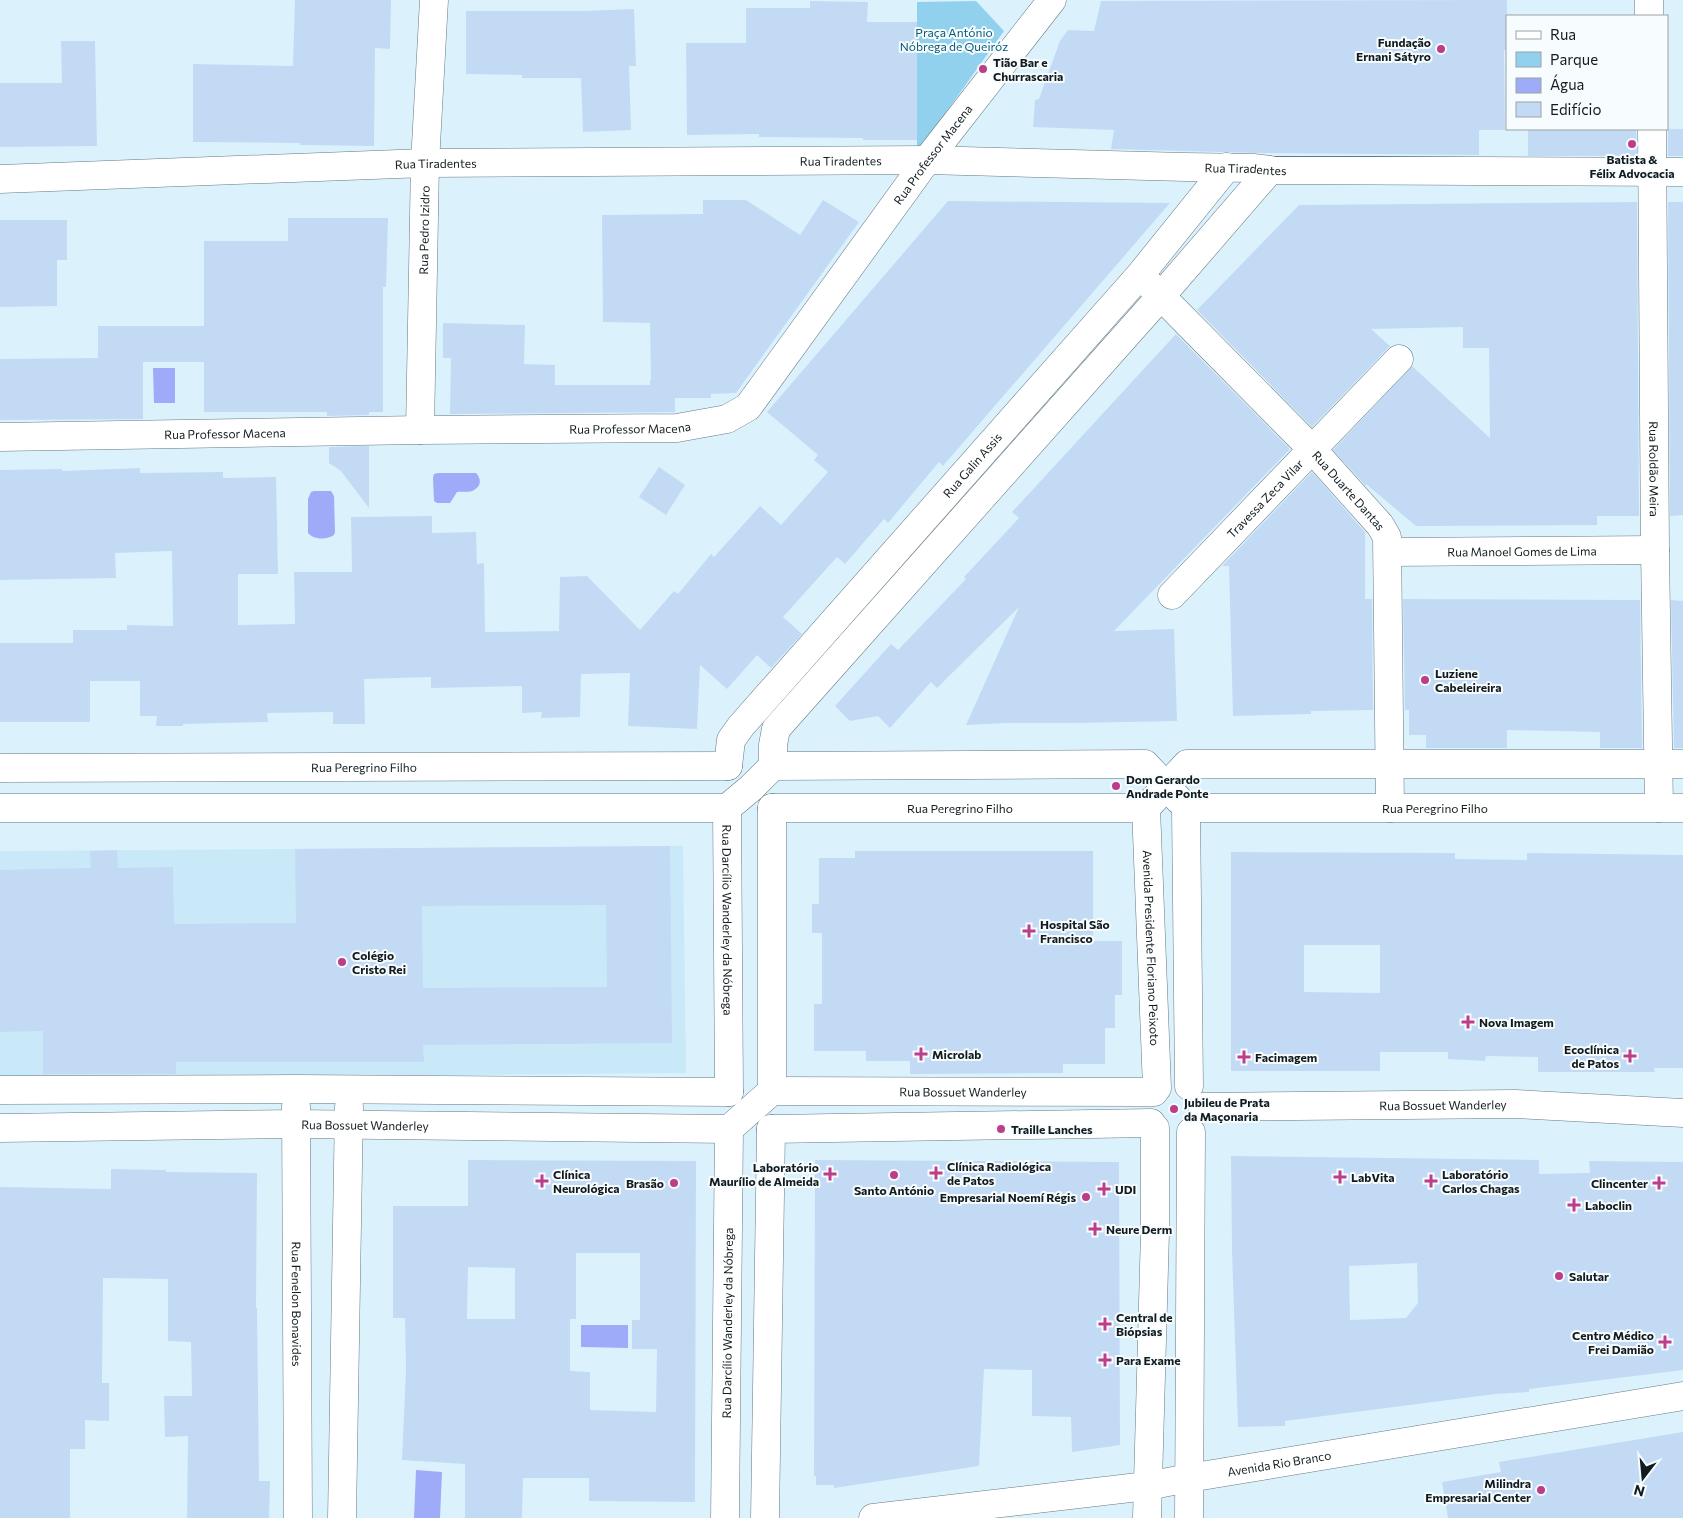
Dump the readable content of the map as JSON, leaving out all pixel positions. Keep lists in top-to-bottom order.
{
  "streets": {
    "street": [
      "Rua Professor Macena",
      "Rua Tiradentes",
      "Rua Pedro Izidro",
      "Rua Galin Assis",
      "Rua Roldão Meira",
      "Rua Duarte Dantas",
      "Travessa Zeca Vilar",
      "Rua Manoel Gomes de Lima",
      "Rua Peregrino Filho",
      "Rua Darcílio Wanderley da Nóbrega",
      "Avenida Presidente Floriano Peixoto",
      "Rua Bossuet Wanderley",
      "Rua Fenelon Bonavides",
      "Avenida Rio Branco"
    ]
  },
  "crossings": [
    ["Rua Professor Macena", "Rua Tiradentes"],
    ["Rua Professor Macena", "Rua Pedro Izidro"],
    ["Rua Tiradentes", "Rua Pedro Izidro"],
    ["Rua Tiradentes", "Rua Galin Assis"],
    ["Rua Tiradentes", "Rua Roldão Meira"],
    ["Rua Galin Assis", "Rua Duarte Dantas"],
    ["Rua Galin Assis", "Rua Peregrino Filho"],
    ["Rua Roldão Meira", "Rua Manoel Gomes de Lima"],
    ["Rua Roldão Meira", "Rua Peregrino Filho"],
    ["Rua Duarte Dantas", "Travessa Zeca Vilar"],
    ["Rua Duarte Dantas", "Rua Manoel Gomes de Lima"],
    ["Rua Duarte Dantas", "Rua Peregrino Filho"],
    ["Rua Peregrino Filho", "Avenida Presidente Floriano Peixoto"],
    ["Rua Darcílio Wanderley da Nóbrega", "Rua Bossuet Wanderley"],
    ["Avenida Presidente Floriano Peixoto", "Rua Bossuet Wanderley"],
    ["Rua Bossuet Wanderley", "Rua Fenelon Bonavides"]
  ],
  "parks": ["Praça António Nóbrega de Queiróz"],
  "places": {
    "other": [
      "Fundação Ernani Sátyro",
      "Tião Bar e Churrascaria",
      "Batista & Félix Advocacia",
      "Luziene Cabeleireira",
      "Dom Gerardo Andrade Ponte",
      "Colégio Cristo Rei",
      "Jubileu de Prata da Maçonaria",
      "Traille Lanches",
      "Santo António",
      "Brasão",
      "Empresarial Noemí Régis",
      "Salutar",
      "Milindra Empresarial Center"
    ],
    "health": [
      "Hospital São Francisco",
      "Nova Imagem",
      "Microlab",
      "Ecoclínica de Patos",
      "Facimagem",
      "Clínica Radiológica de Patos",
      "Laboratório Maurílio de Almeida",
      "LabVita",
      "Clínica Neurológica",
      "Laboratório Carlos Chagas",
      "Clincenter",
      "UDI",
      "Laboclin",
      "Neure Derm",
      "Central de Biópsias",
      "Centro Médico Frei Damião",
      "Para Exame"
    ]
  },
  "legend": [
    "Rua",
    "Parque",
    "Água",
    "Edifício"
  ],
  "north": "bottom"
}
